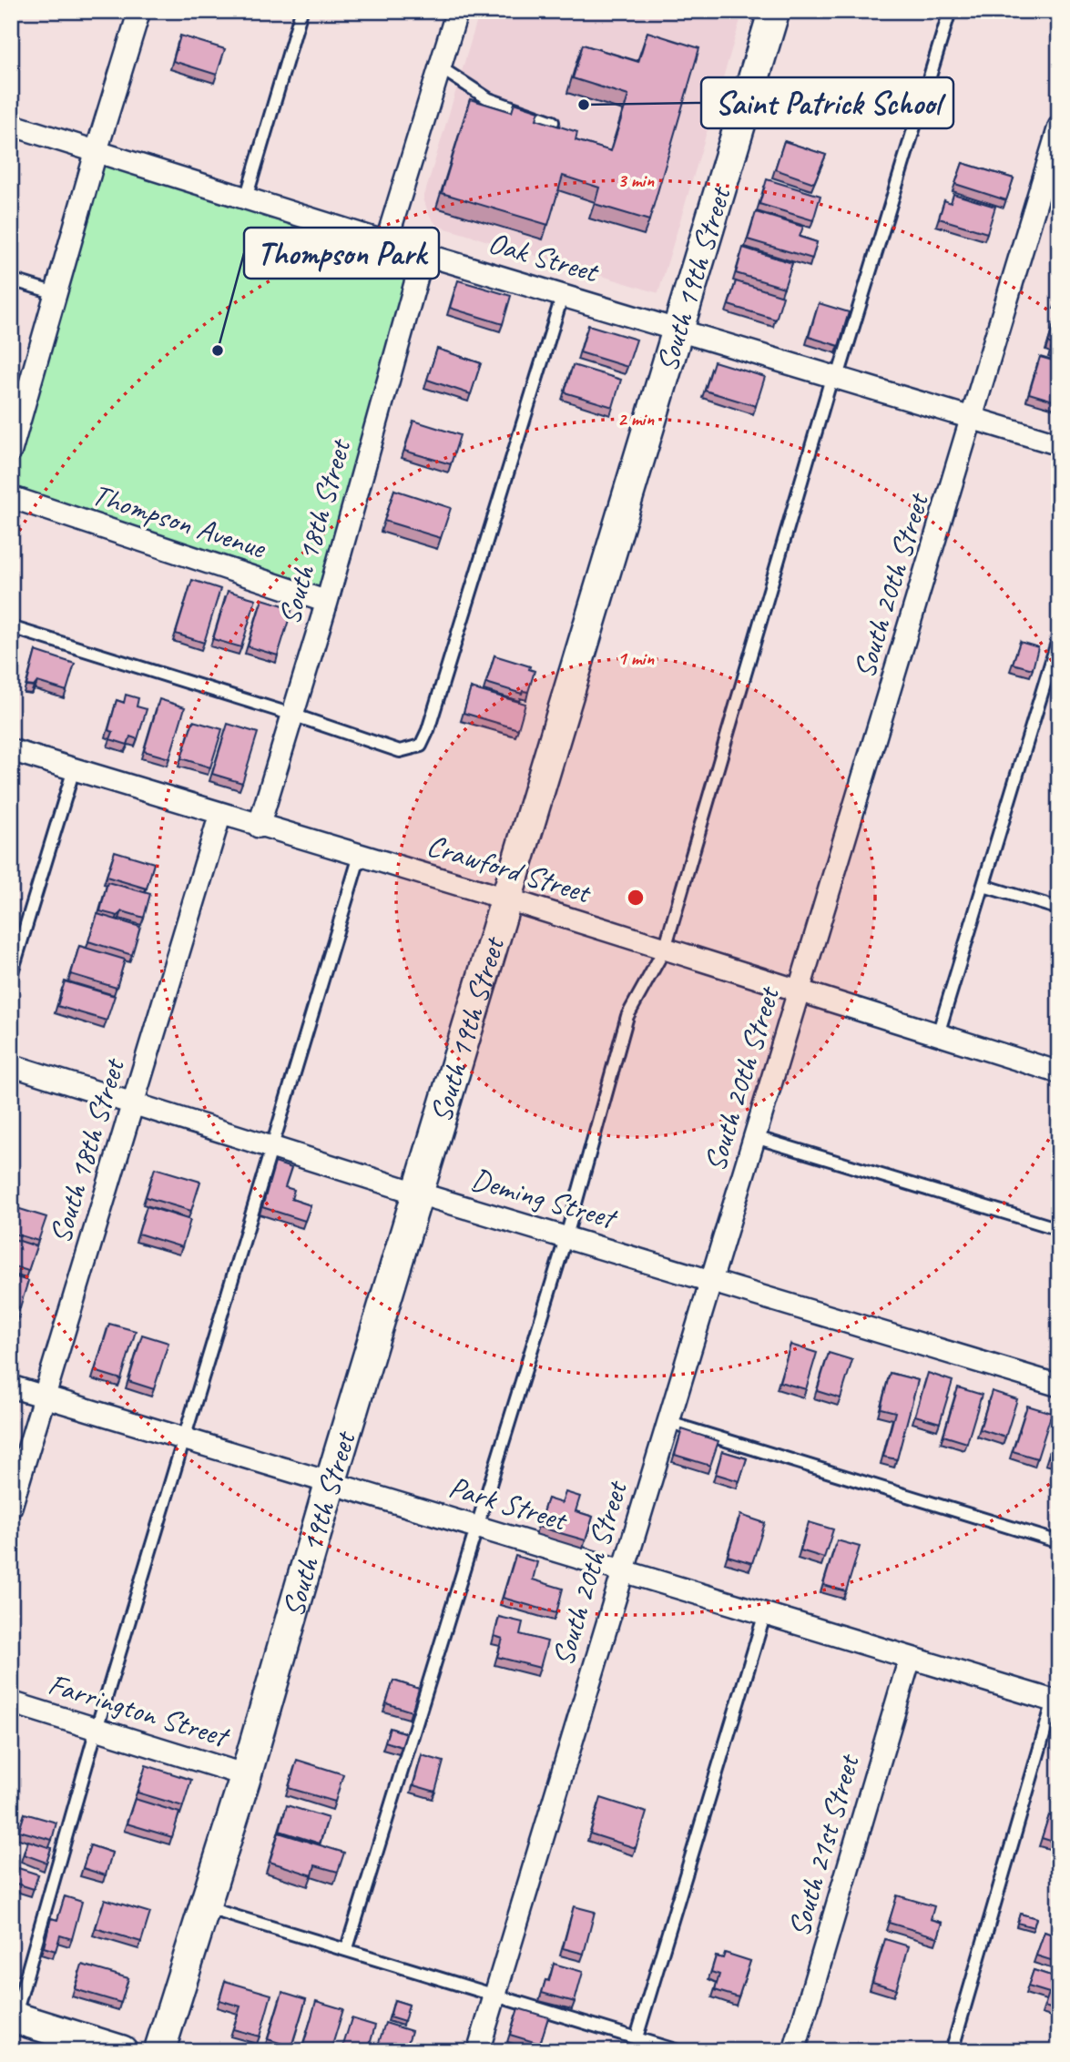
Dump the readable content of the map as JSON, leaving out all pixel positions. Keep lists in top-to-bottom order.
{
  "streets": {
    "street": [
      "Oak Street",
      "South 19th Street",
      "Thompson Avenue",
      "South 18th Street",
      "South 20th Street",
      "Crawford Street",
      "Deming Street",
      "Park Street",
      "Farrington Street",
      "South 21st Street"
    ]
  },
  "crossings": [
    ["Oak Street", "South 19th Street"],
    ["Oak Street", "South 18th Street"],
    ["Oak Street", "South 20th Street"],
    ["South 19th Street", "Crawford Street"],
    ["South 19th Street", "Deming Street"],
    ["South 19th Street", "Park Street"],
    ["South 19th Street", "Farrington Street"],
    ["Thompson Avenue", "South 18th Street"],
    ["South 18th Street", "Crawford Street"],
    ["South 18th Street", "Deming Street"],
    ["South 18th Street", "Park Street"],
    ["South 20th Street", "Crawford Street"],
    ["South 20th Street", "Deming Street"],
    ["South 20th Street", "Park Street"],
    ["Park Street", "South 21st Street"]
  ],
  "places": ["Saint Patrick School", "Thompson Park"],
  "rings": ["3 min", "2 min", "1 min"]
}
